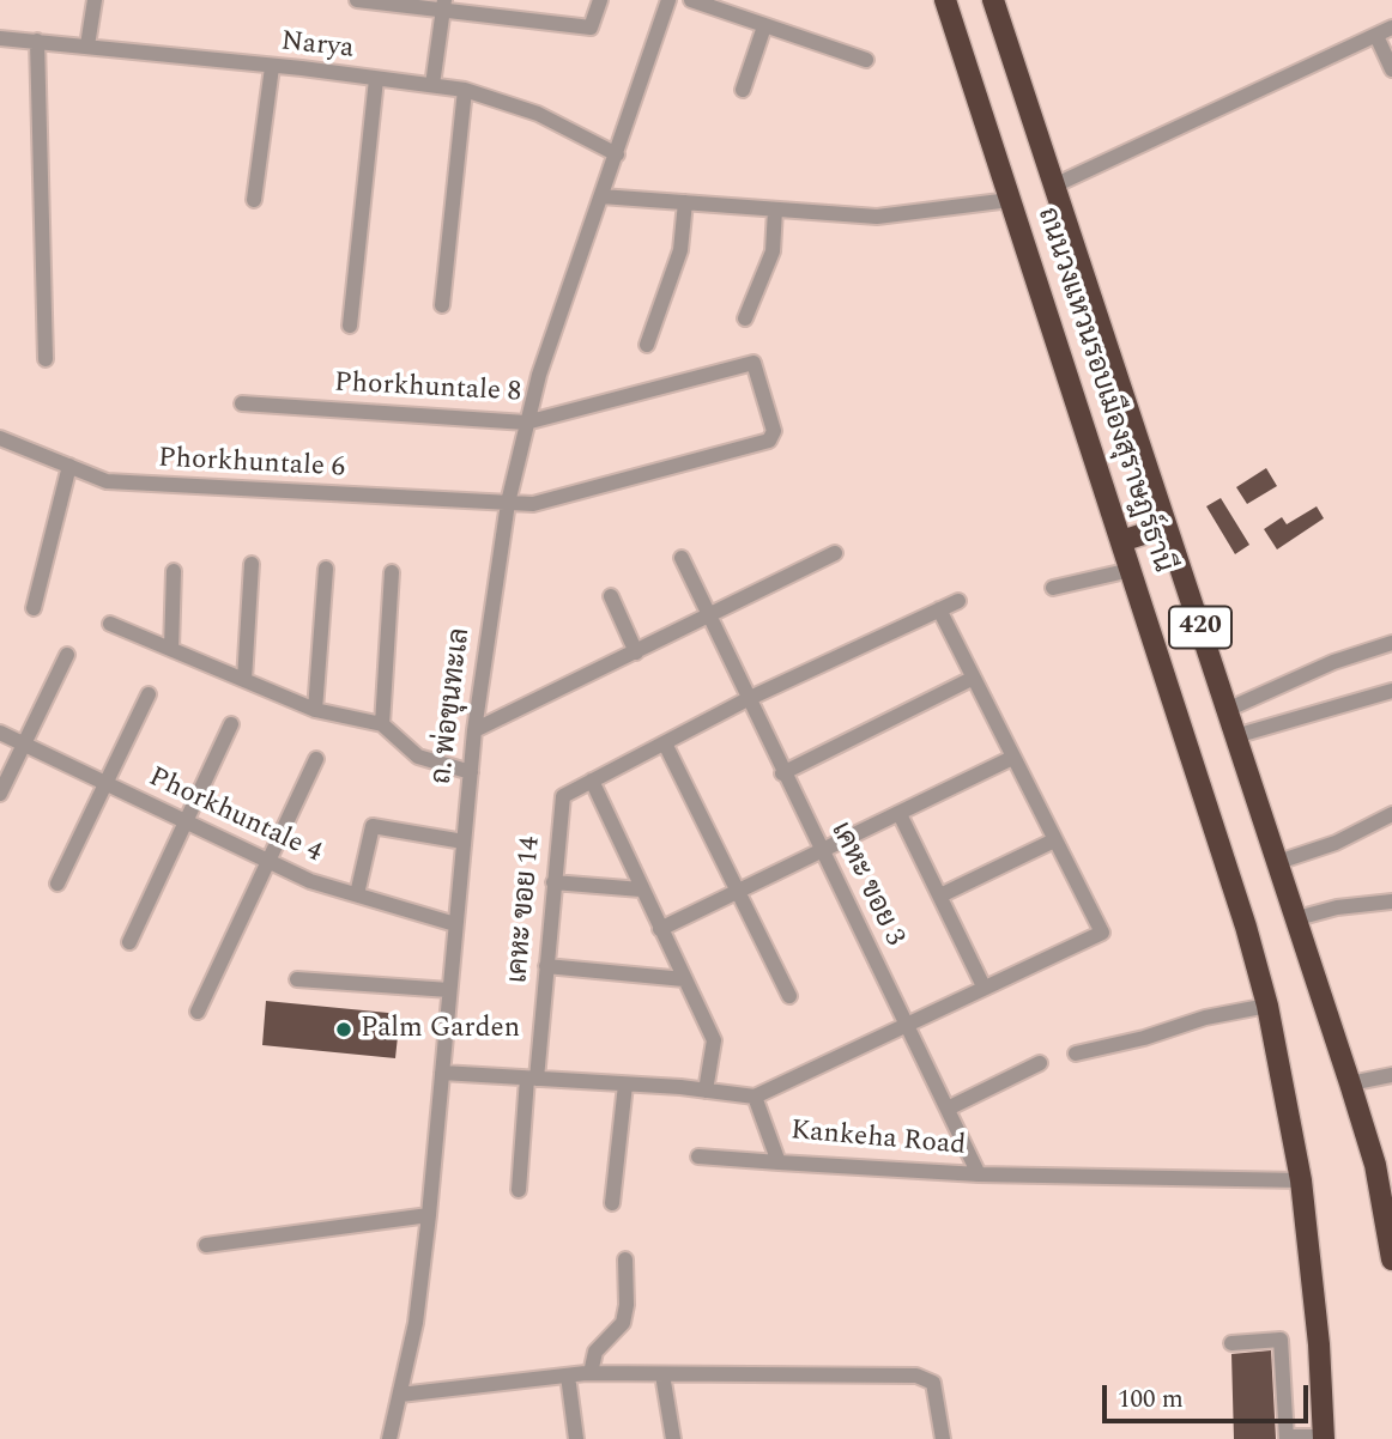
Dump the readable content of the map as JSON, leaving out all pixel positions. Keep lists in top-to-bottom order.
{
  "streets": {
    "highway": ["ถนนวงแหวนรอบเมืองสุราษฎร์ธานี", "420"],
    "street": [
      "Narya",
      "Phorkhuntale 8",
      "Phorkhuntale 6",
      "ถ. พ่อขุนทะเล",
      "Phorkhuntale 4",
      "เคหะ ขอย 3",
      "เคหะ ขอย 14",
      "Kankeha Road"
    ]
  },
  "crossings": [
    ["Narya", "ถ. พ่อขุนทะเล"],
    ["Phorkhuntale 8", "Phorkhuntale 6"],
    ["Phorkhuntale 8", "ถ. พ่อขุนทะเล"],
    ["ถนนวงแหวนรอบเมืองสุราษฎร์ธานี", "Kankeha Road"],
    ["Phorkhuntale 6", "ถ. พ่อขุนทะเล"],
    ["ถ. พ่อขุนทะเล", "Phorkhuntale 4"],
    ["เคหะ ขอย 3", "Kankeha Road"]
  ],
  "places": ["Palm Garden"],
  "scale_bar": "100 m"
}
